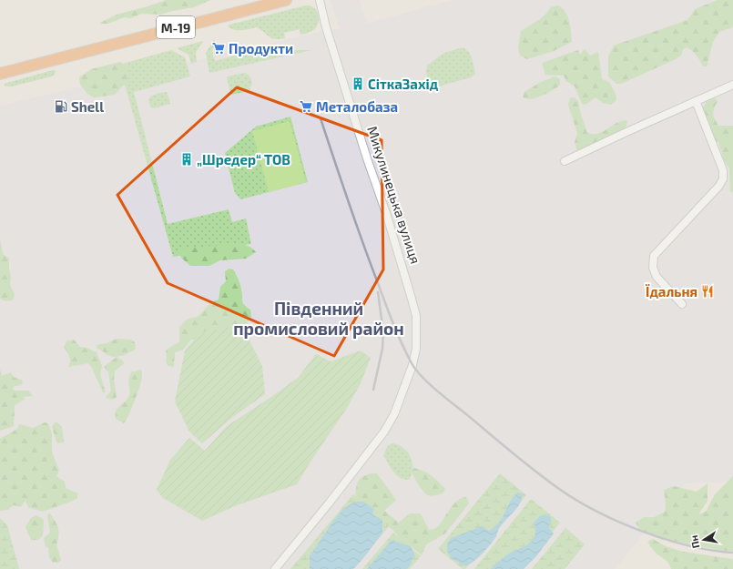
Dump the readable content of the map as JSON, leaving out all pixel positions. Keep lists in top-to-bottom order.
{
  "streets": {
    "highway": ["М-19"],
    "street": ["Микулинецька вулиця"]
  },
  "districts": ["Південний промисловий район"],
  "places": {
    "supermarket": ["Продукти", "Металобаза"],
    "building": ["СіткаЗахід", "„Шредер“ ТОВ"],
    "fuel station": ["Shell"],
    "restaurant": ["Їдальня"]
  },
  "north": "left"
}
